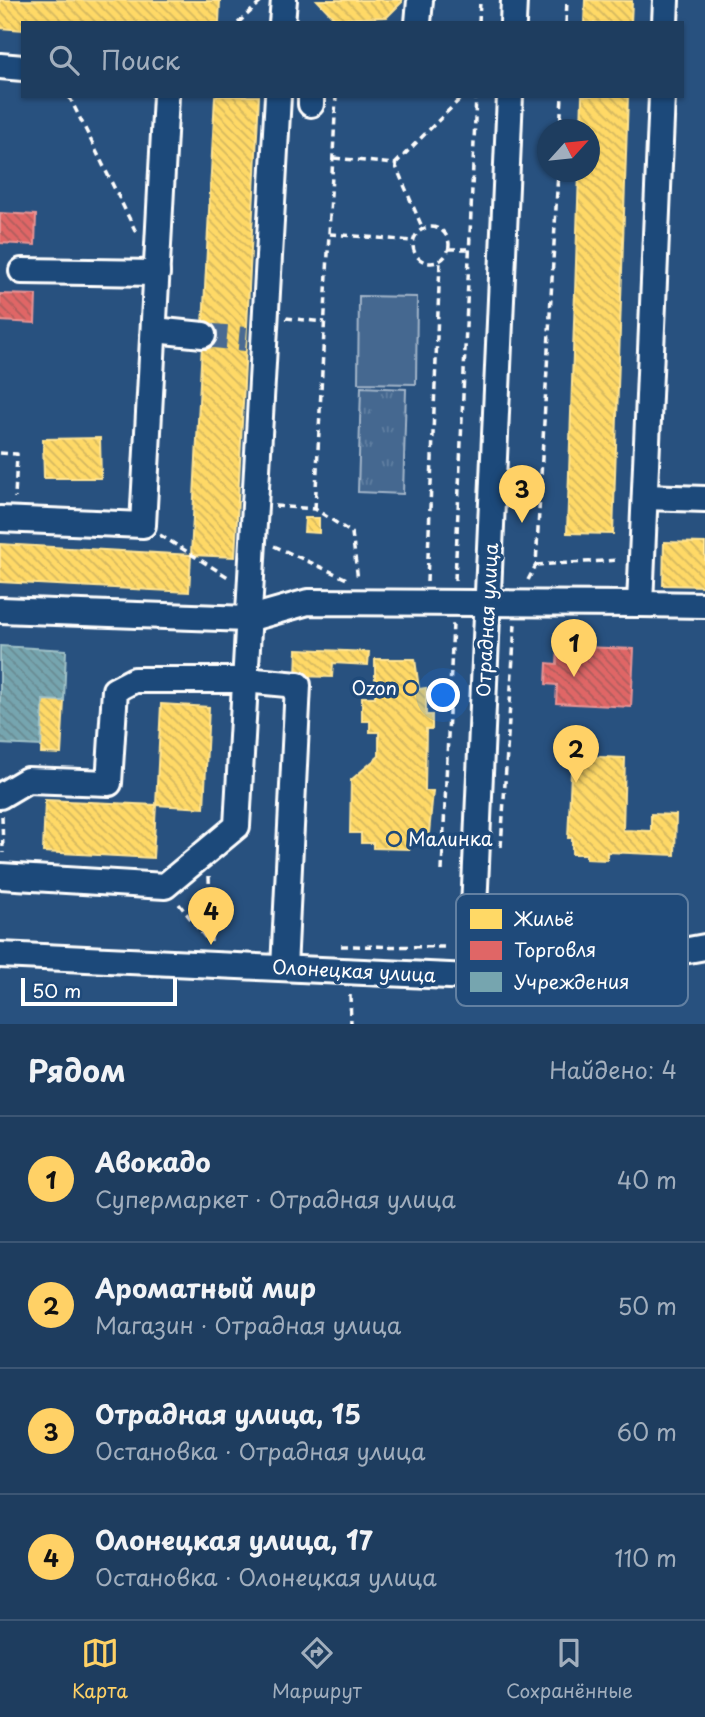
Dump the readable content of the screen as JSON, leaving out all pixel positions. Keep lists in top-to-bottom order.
{
  "streets": {
    "street": ["Отрадная улица", "Олонецкая улица"]
  },
  "places": ["Ozon", "Малинка"],
  "legend": ["Жильё", "Торговля", "Учреждения"],
  "scale_bar": "50 m",
  "north": "top right",
  "page": {
    "search": "Поиск",
    "pins": [
      "3",
      "1",
      "2",
      "4"
    ],
    "scale": "50 m",
    "heading": ["Рядом", "Найдено: 4"],
    "list": [
      {
        "mark": "1",
        "name": "Авокадо",
        "note": "Супермаркет · Отрадная улица",
        "value": "40 m"
      },
      {
        "mark": "2",
        "name": "Ароматный мир",
        "note": "Магазин · Отрадная улица",
        "value": "50 m"
      },
      {
        "mark": "3",
        "name": "Отрадная улица, 15",
        "note": "Остановка · Отрадная улица",
        "value": "60 m"
      },
      {
        "mark": "4",
        "name": "Олонецкая улица, 17",
        "note": "Остановка · Олонецкая улица",
        "value": "110 m"
      }
    ],
    "nav": ["Карта", "Маршрут", "Сохранённые"]
  }
}
